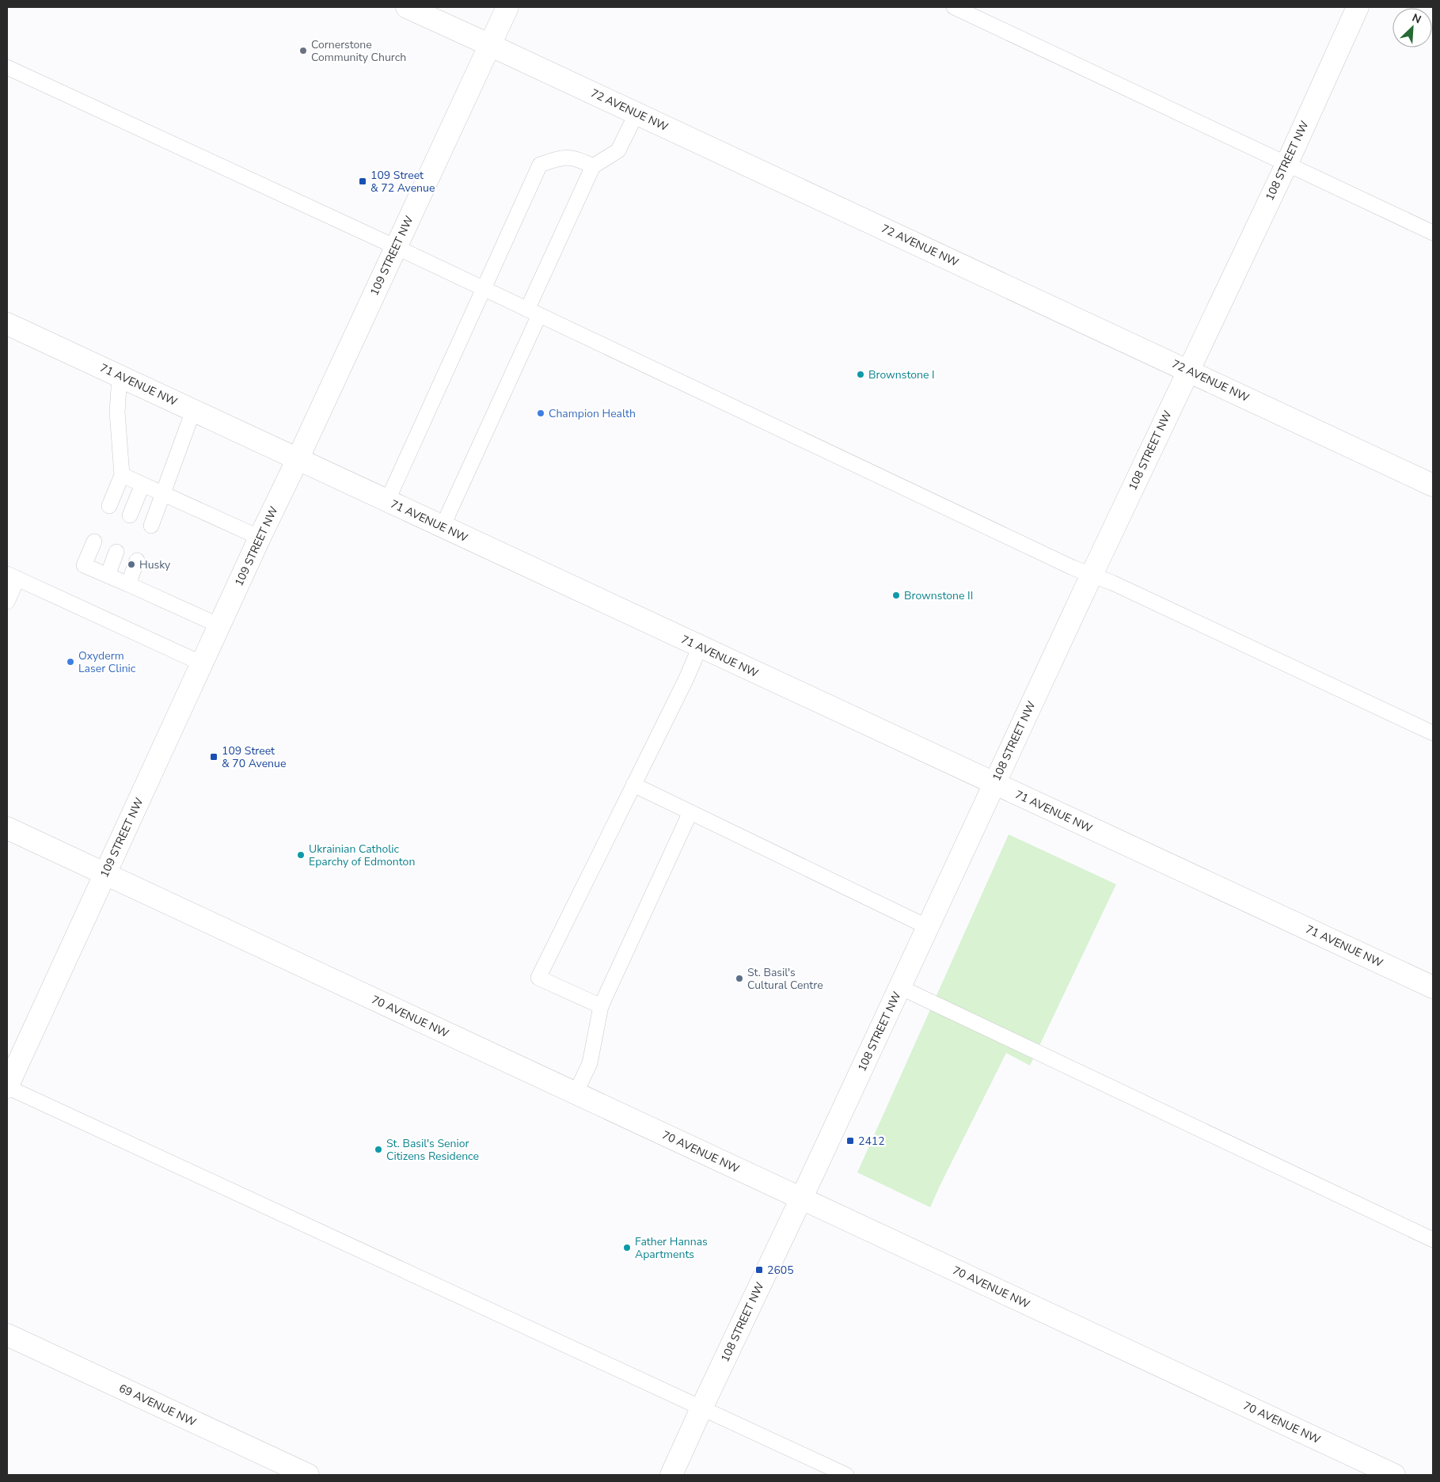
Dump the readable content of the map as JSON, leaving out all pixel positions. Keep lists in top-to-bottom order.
{
  "streets": {
    "street": [
      "72 AVENUE NW",
      "108 STREET NW",
      "109 STREET NW",
      "71 AVENUE NW",
      "70 AVENUE NW",
      "69 AVENUE NW"
    ]
  },
  "crossings": [
    ["72 AVENUE NW", "108 STREET NW"],
    ["72 AVENUE NW", "109 STREET NW"],
    ["108 STREET NW", "71 AVENUE NW"],
    ["108 STREET NW", "70 AVENUE NW"],
    ["109 STREET NW", "71 AVENUE NW"],
    ["109 STREET NW", "70 AVENUE NW"]
  ],
  "places": {
    "other": [
      "Cornerstone Community Church",
      "Brownstone I",
      "Champion Health",
      "Husky",
      "Brownstone II",
      "Oxyderm Laser Clinic",
      "Ukrainian Catholic Eparchy of Edmonton",
      "St. Basil's Cultural Centre",
      "St. Basil's Senior Citizens Residence",
      "Father Hannas Apartments"
    ],
    "transit": [
      "109 Street & 72 Avenue",
      "109 Street & 70 Avenue",
      "2412",
      "2605"
    ]
  },
  "north": "top right"
}
